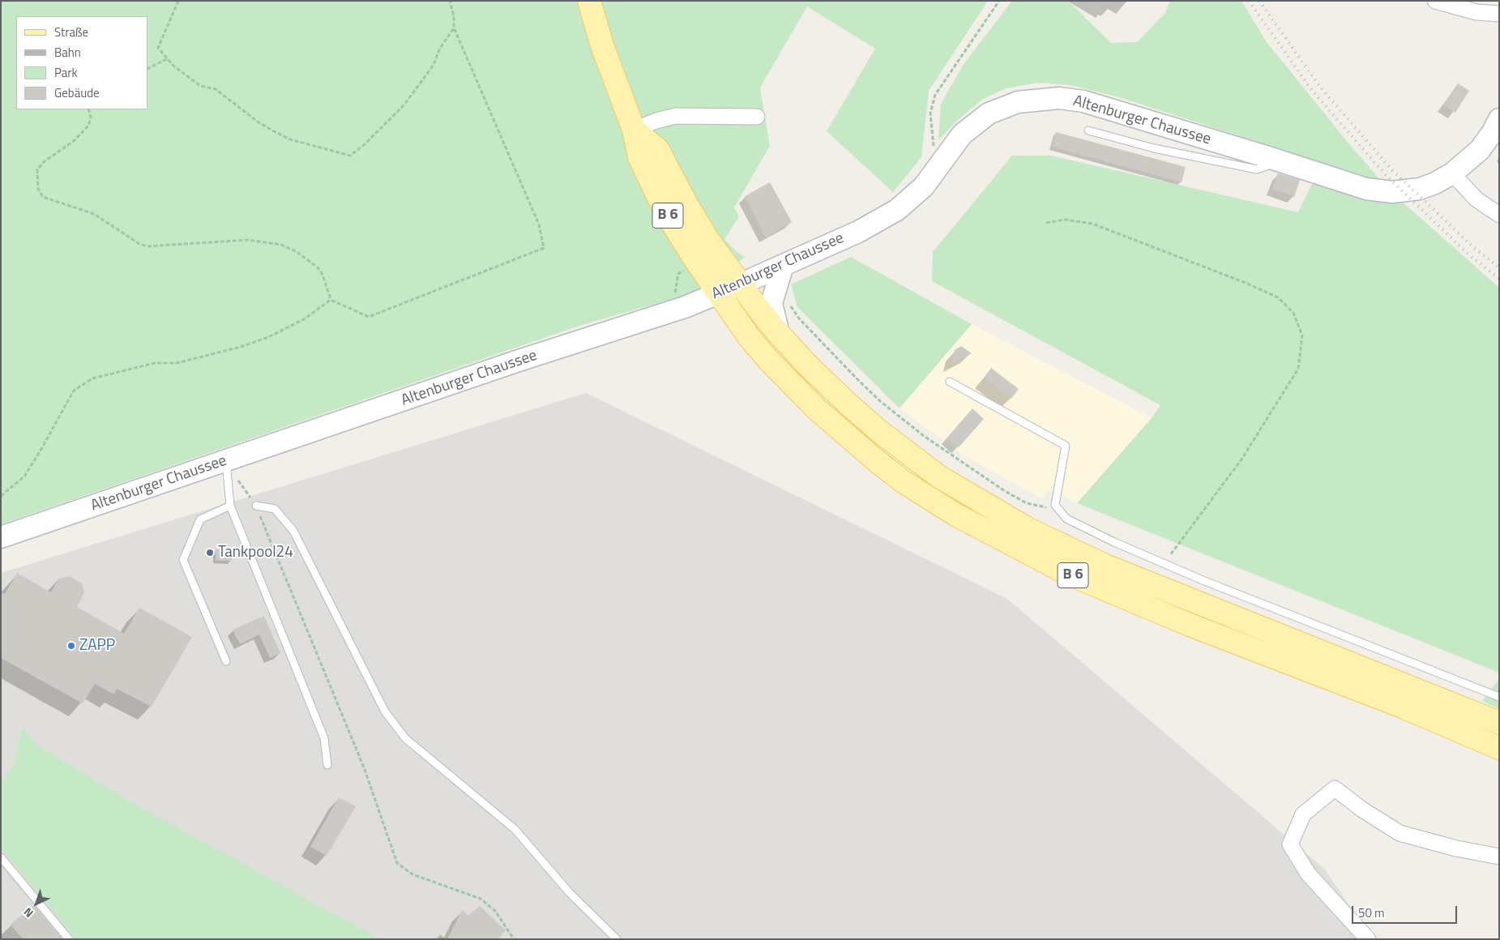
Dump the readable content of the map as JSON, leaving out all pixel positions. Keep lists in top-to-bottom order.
{
  "streets": {
    "main road": ["B 6"],
    "street": ["Altenburger Chaussee"]
  },
  "crossings": [
    ["Altenburger Chaussee", "B 6"]
  ],
  "places": ["Tankpool24", "ZAPP"],
  "legend": [
    "Straße",
    "Bahn",
    "Park",
    "Gebäude"
  ],
  "scale_bar": "50 m",
  "north": "bottom left"
}
